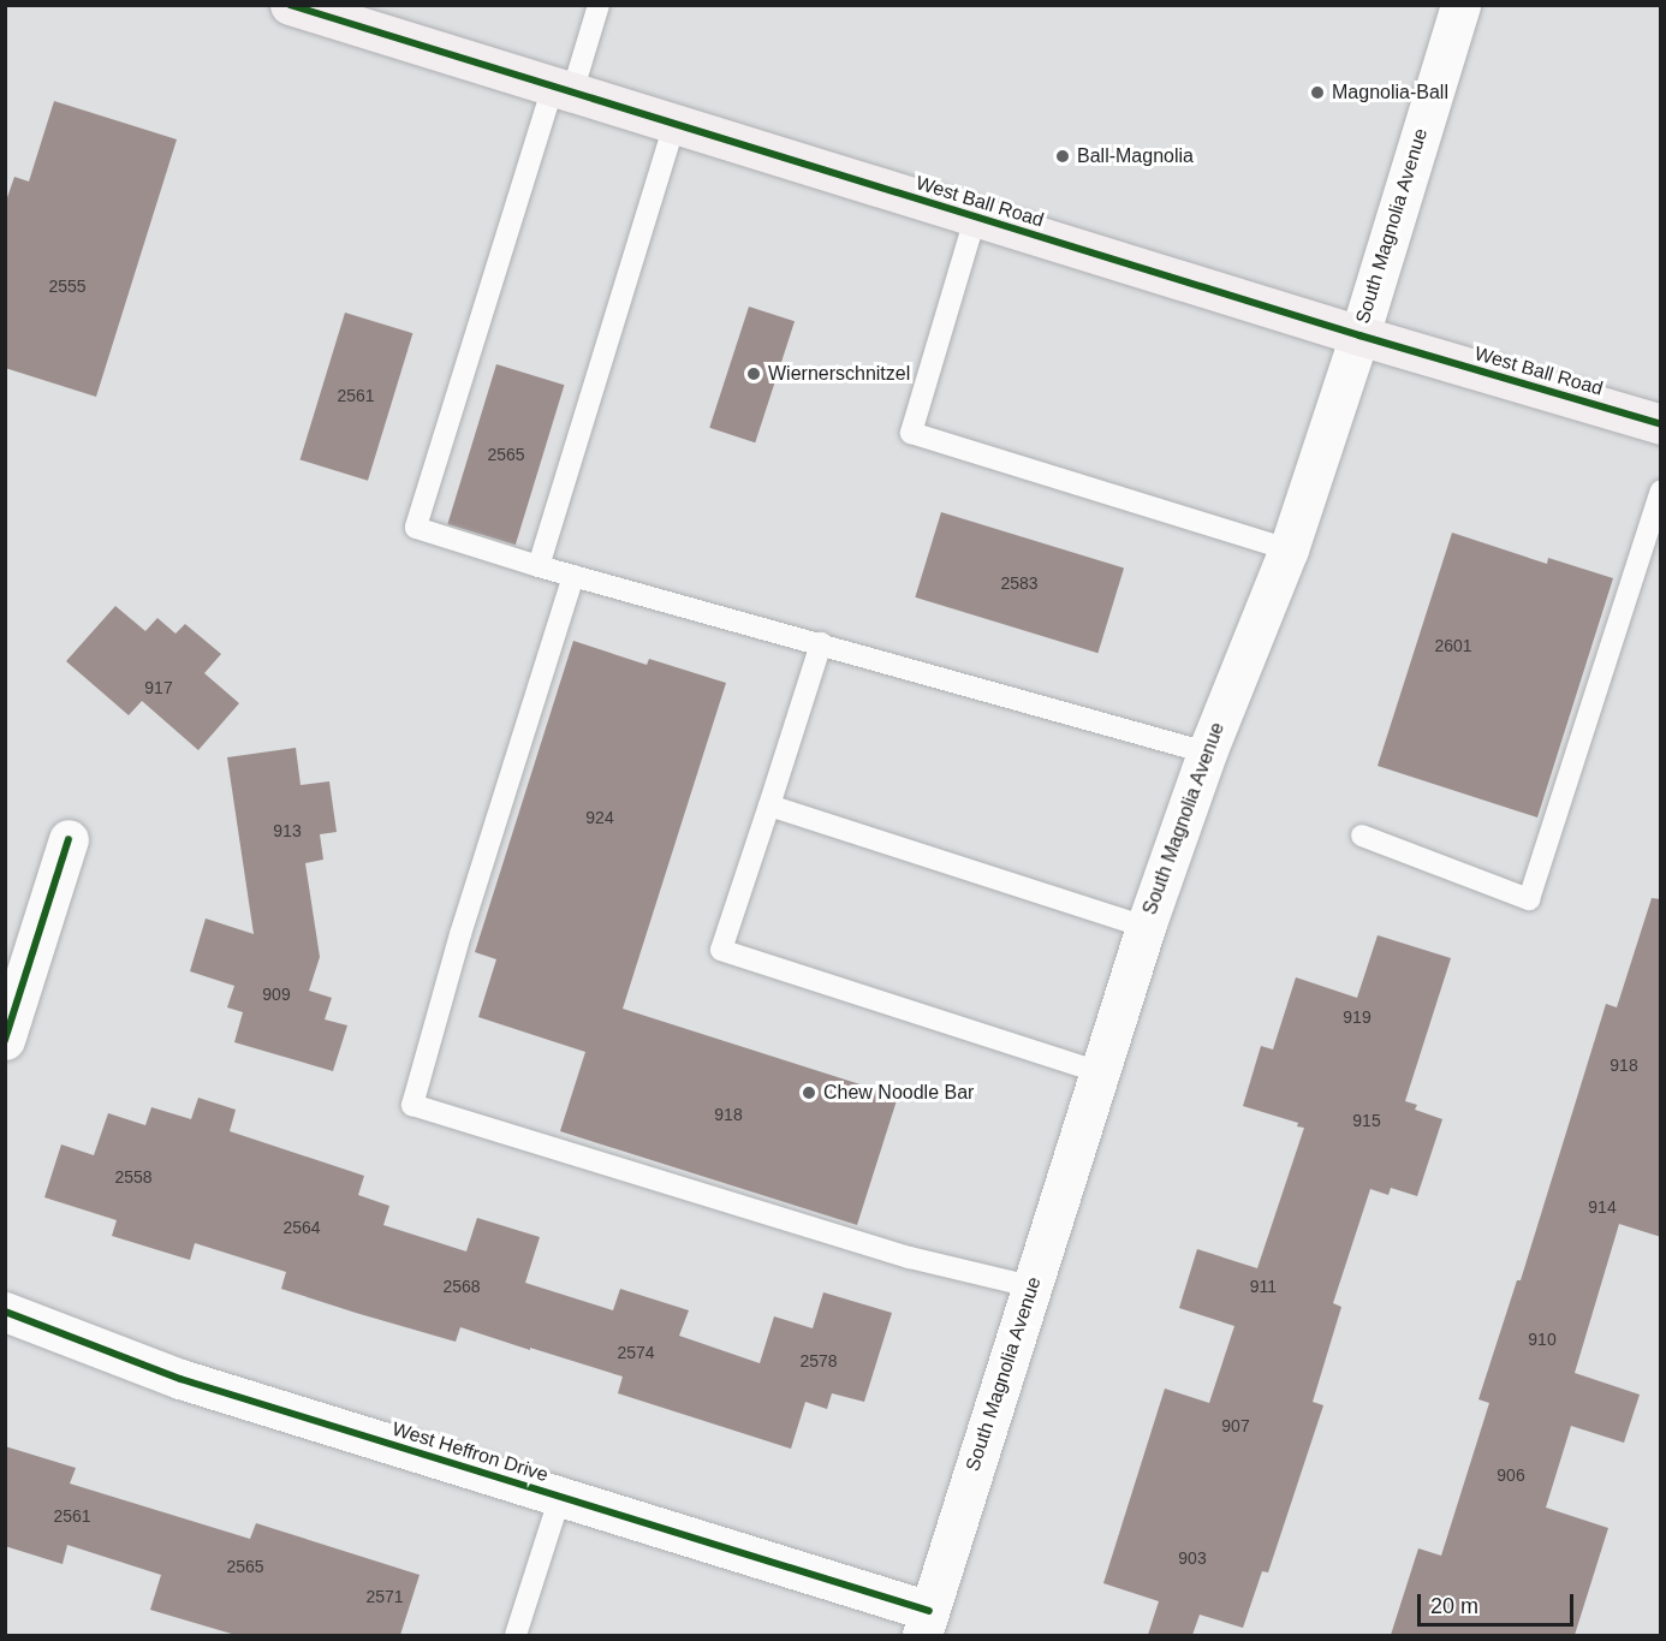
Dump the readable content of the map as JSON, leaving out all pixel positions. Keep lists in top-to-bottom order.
{
  "streets": {
    "main road": ["West Ball Road", "South Magnolia Avenue", "West Heffron Drive"]
  },
  "crossings": [
    ["West Ball Road", "South Magnolia Avenue"],
    ["South Magnolia Avenue", "West Heffron Drive"]
  ],
  "places": [
    "Magnolia-Ball",
    "Ball-Magnolia",
    "Wiernerschnitzel",
    "Chew Noodle Bar"
  ],
  "house_numbers": [
    "2555",
    "2561",
    "2565",
    "2583",
    "2601",
    "917",
    "924",
    "913",
    "909",
    "919",
    "918",
    "918",
    "915",
    "2558",
    "914",
    "2564",
    "2568",
    "911",
    "910",
    "2574",
    "2578",
    "907",
    "906",
    "2561",
    "903",
    "2565",
    "2571"
  ],
  "scale_bar": "20 m"
}
